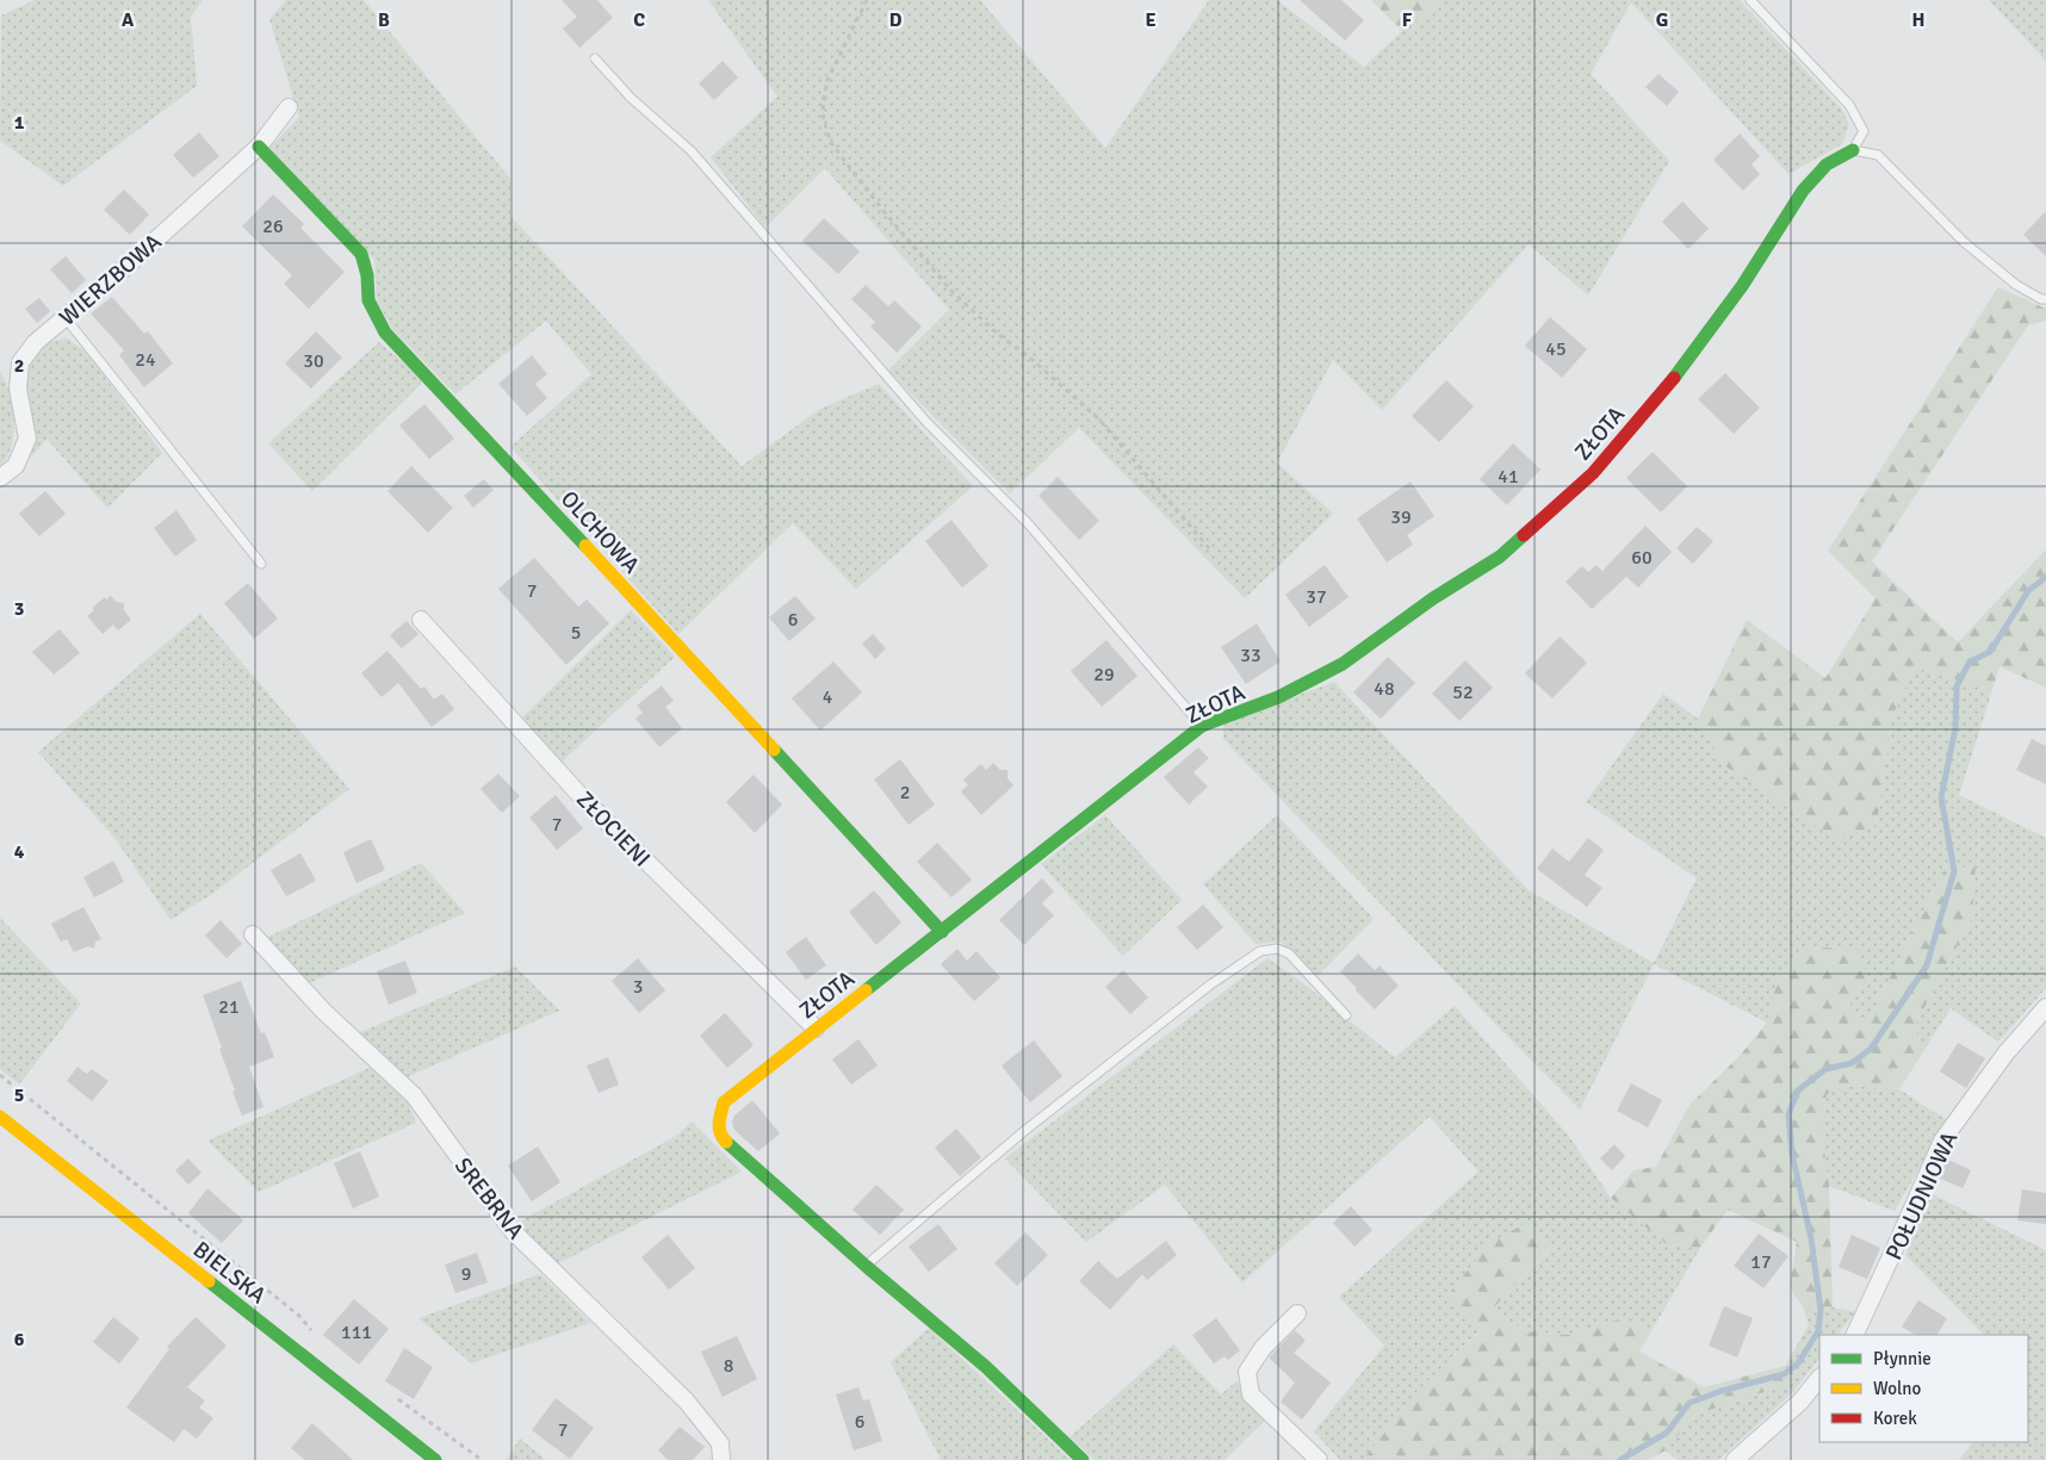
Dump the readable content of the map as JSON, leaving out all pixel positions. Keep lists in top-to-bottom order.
{
  "streets": {
    "street": [
      "WIERZBOWA",
      "ZŁOTA",
      "OLCHOWA",
      "ZŁOCIENI",
      "POŁUDNIOWA",
      "SREBRNA",
      "BIELSKA"
    ]
  },
  "crossings": [
    ["WIERZBOWA", "OLCHOWA"],
    ["ZŁOTA", "OLCHOWA"],
    ["ZŁOTA", "ZŁOCIENI"]
  ],
  "house_numbers": [
    "26",
    "45",
    "24",
    "30",
    "41",
    "39",
    "60",
    "7",
    "37",
    "6",
    "5",
    "33",
    "29",
    "48",
    "52",
    "4",
    "2",
    "7",
    "3",
    "21",
    "17",
    "9",
    "111",
    "8",
    "6",
    "7"
  ],
  "legend": ["Płynnie", "Wolno", "Korek"],
  "grid": {
    "columns": [
      "A",
      "B",
      "C",
      "D",
      "E",
      "F",
      "G",
      "H"
    ],
    "rows": [
      "1",
      "2",
      "3",
      "4",
      "5",
      "6"
    ]
  }
}
